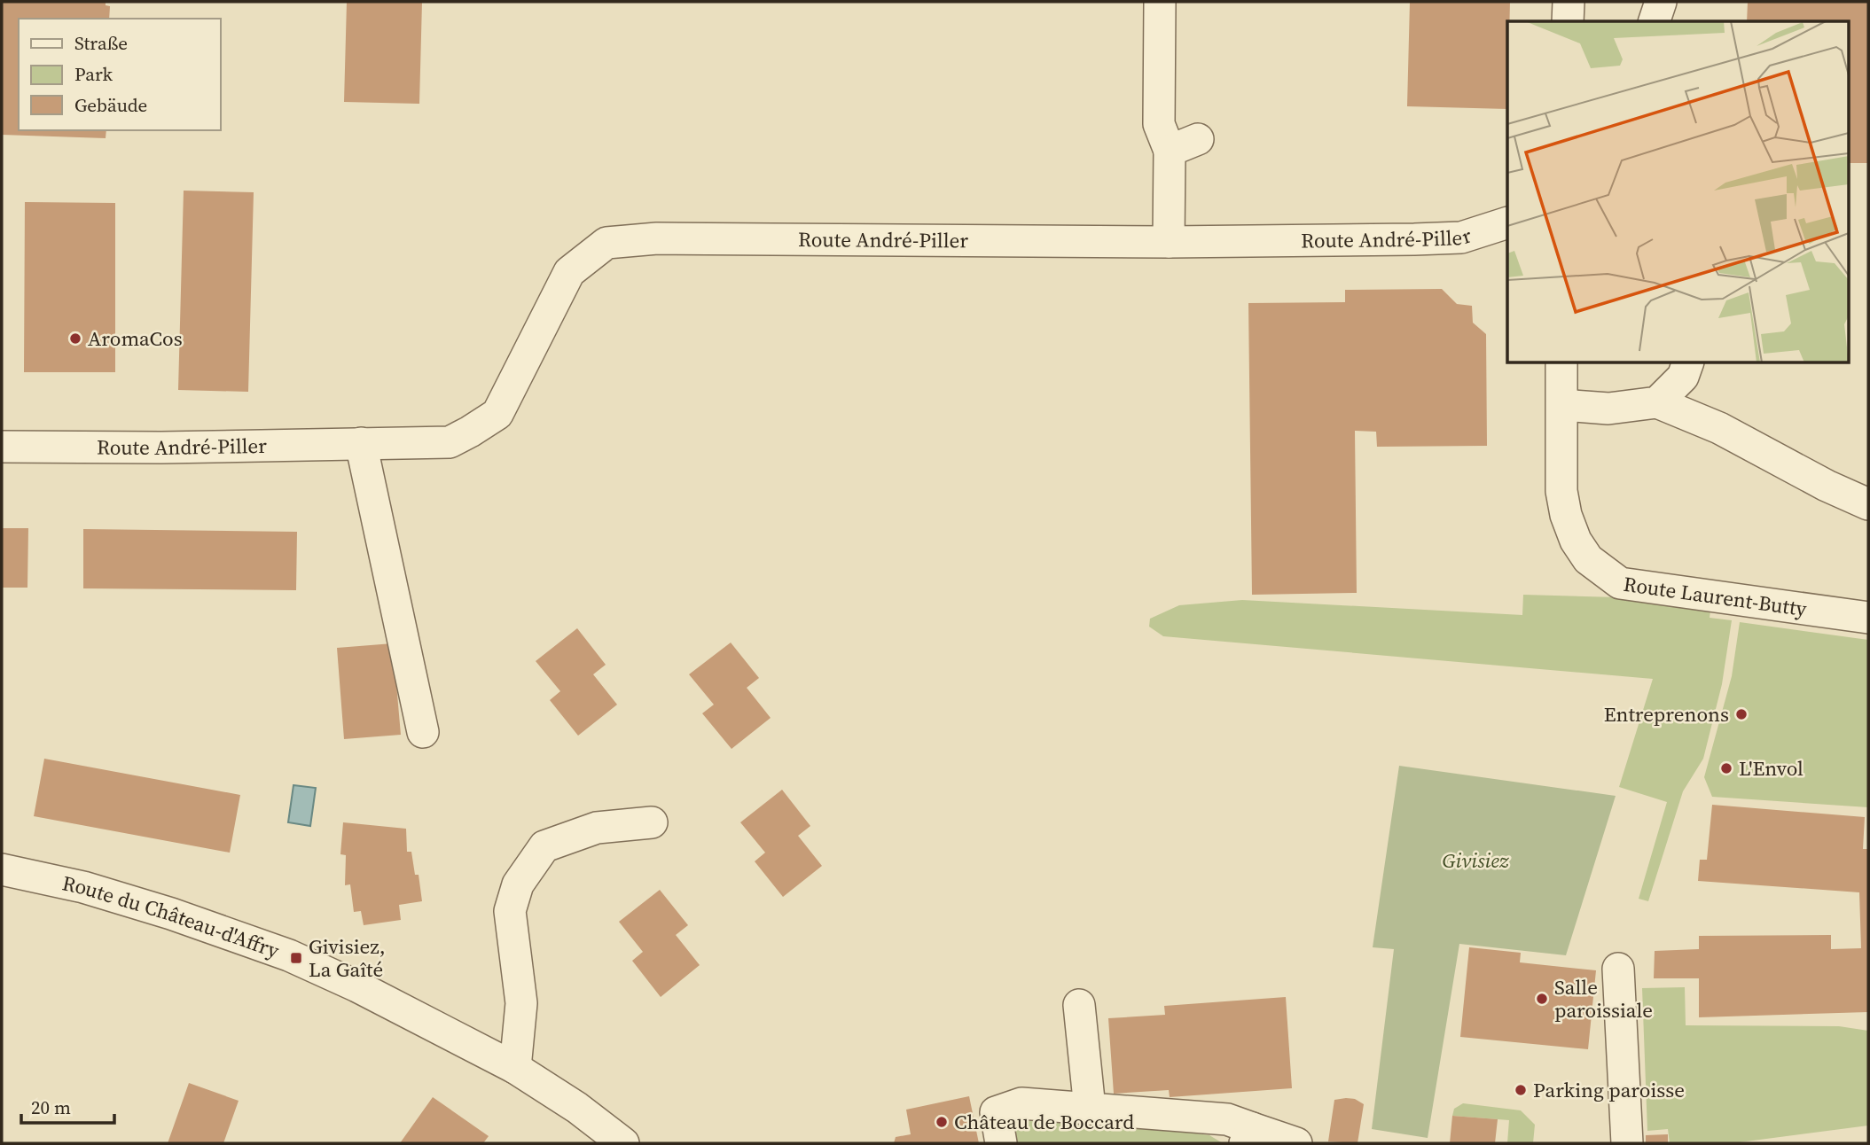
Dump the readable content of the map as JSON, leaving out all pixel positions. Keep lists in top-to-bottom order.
{
  "streets": {
    "street": ["Route André-Piller", "Route Laurent-Butty", "Route du Château-d'Affry"]
  },
  "parks": ["Givisiez"],
  "places": {
    "other": [
      "AromaCos",
      "Entreprenons",
      "L'Envol",
      "Salle paroissiale",
      "Parking paroisse",
      "Château de Boccard"
    ],
    "transit": ["Givisiez, La Gaîté"]
  },
  "legend": ["Straße", "Park", "Gebäude"],
  "scale_bar": "20 m"
}
